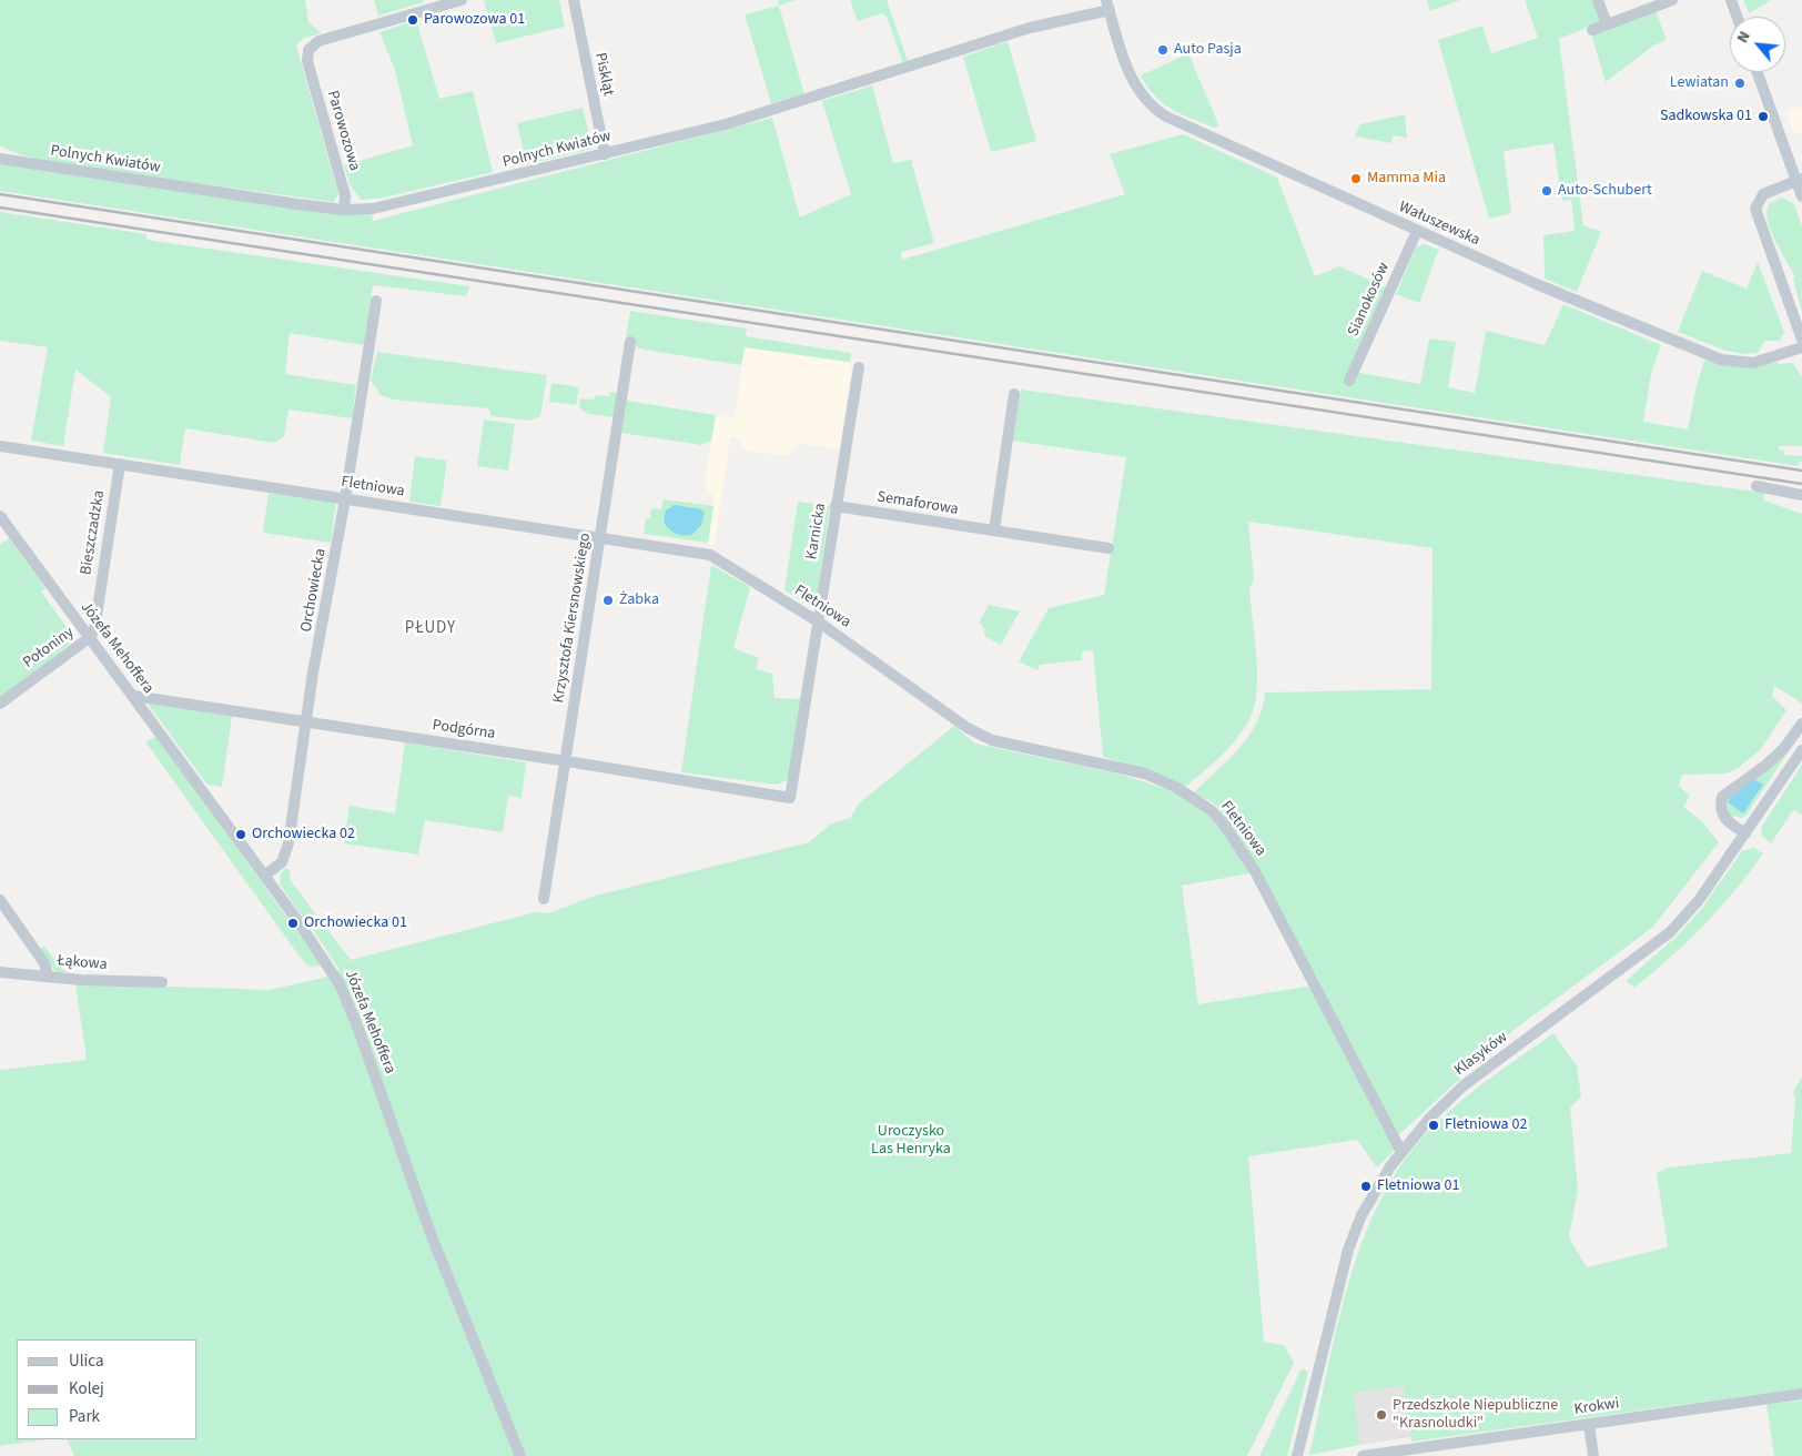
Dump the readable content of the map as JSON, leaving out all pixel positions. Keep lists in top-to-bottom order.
{
  "streets": {
    "street": [
      "Piskląt",
      "Parowozowa",
      "Polnych Kwiatów",
      "Wałuszewska",
      "Sianokosów",
      "Fletniowa",
      "Semaforowa",
      "Karnicka",
      "Bieszczadzka",
      "Orchowiecka",
      "Krzysztofa Kiersnowskiego",
      "Połoniny",
      "Józefa Mehoffera",
      "Podgórna",
      "Łąkowa",
      "Klasyków",
      "Krokwi"
    ]
  },
  "crossings": [
    ["Piskląt", "Polnych Kwiatów"],
    ["Parowozowa", "Polnych Kwiatów"],
    ["Polnych Kwiatów", "Wałuszewska"],
    ["Wałuszewska", "Sianokosów"],
    ["Fletniowa", "Karnicka"],
    ["Fletniowa", "Bieszczadzka"],
    ["Fletniowa", "Orchowiecka"],
    ["Fletniowa", "Krzysztofa Kiersnowskiego"],
    ["Fletniowa", "Klasyków"],
    ["Semaforowa", "Karnicka"],
    ["Karnicka", "Podgórna"],
    ["Bieszczadzka", "Połoniny"],
    ["Bieszczadzka", "Józefa Mehoffera"],
    ["Orchowiecka", "Józefa Mehoffera"],
    ["Orchowiecka", "Podgórna"],
    ["Krzysztofa Kiersnowskiego", "Podgórna"],
    ["Połoniny", "Józefa Mehoffera"],
    ["Józefa Mehoffera", "Podgórna"]
  ],
  "districts": ["PŁUDY"],
  "parks": ["Uroczysko Las Henryka"],
  "places": [
    "Parowozowa 01",
    "Auto Pasja",
    "Lewiatan",
    "Sadkowska 01",
    "Mamma Mia",
    "Auto-Schubert",
    "Żabka",
    "Orchowiecka 02",
    "Orchowiecka 01",
    "Fletniowa 02",
    "Fletniowa 01",
    "Przedszkole Niepubliczne \"Krasnoludki\""
  ],
  "legend": ["Ulica", "Kolej", "Park"],
  "north": "top left"
}
